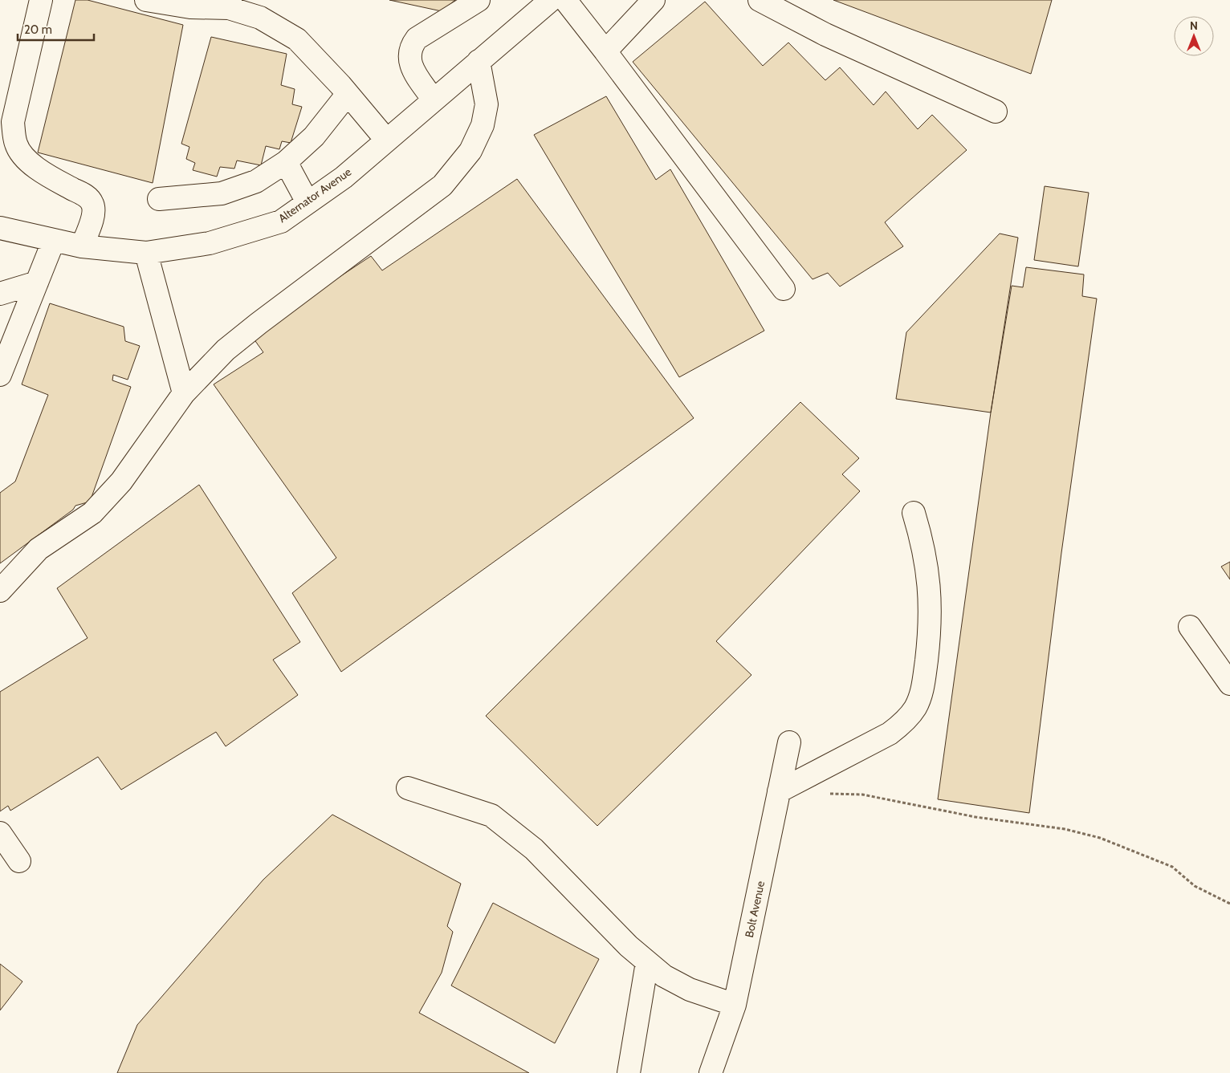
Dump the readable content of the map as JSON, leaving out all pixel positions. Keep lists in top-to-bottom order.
{
  "streets": {
    "street": ["Alternator Avenue", "Bolt Avenue"]
  },
  "scale_bar": "20 m",
  "north": "top"
}
